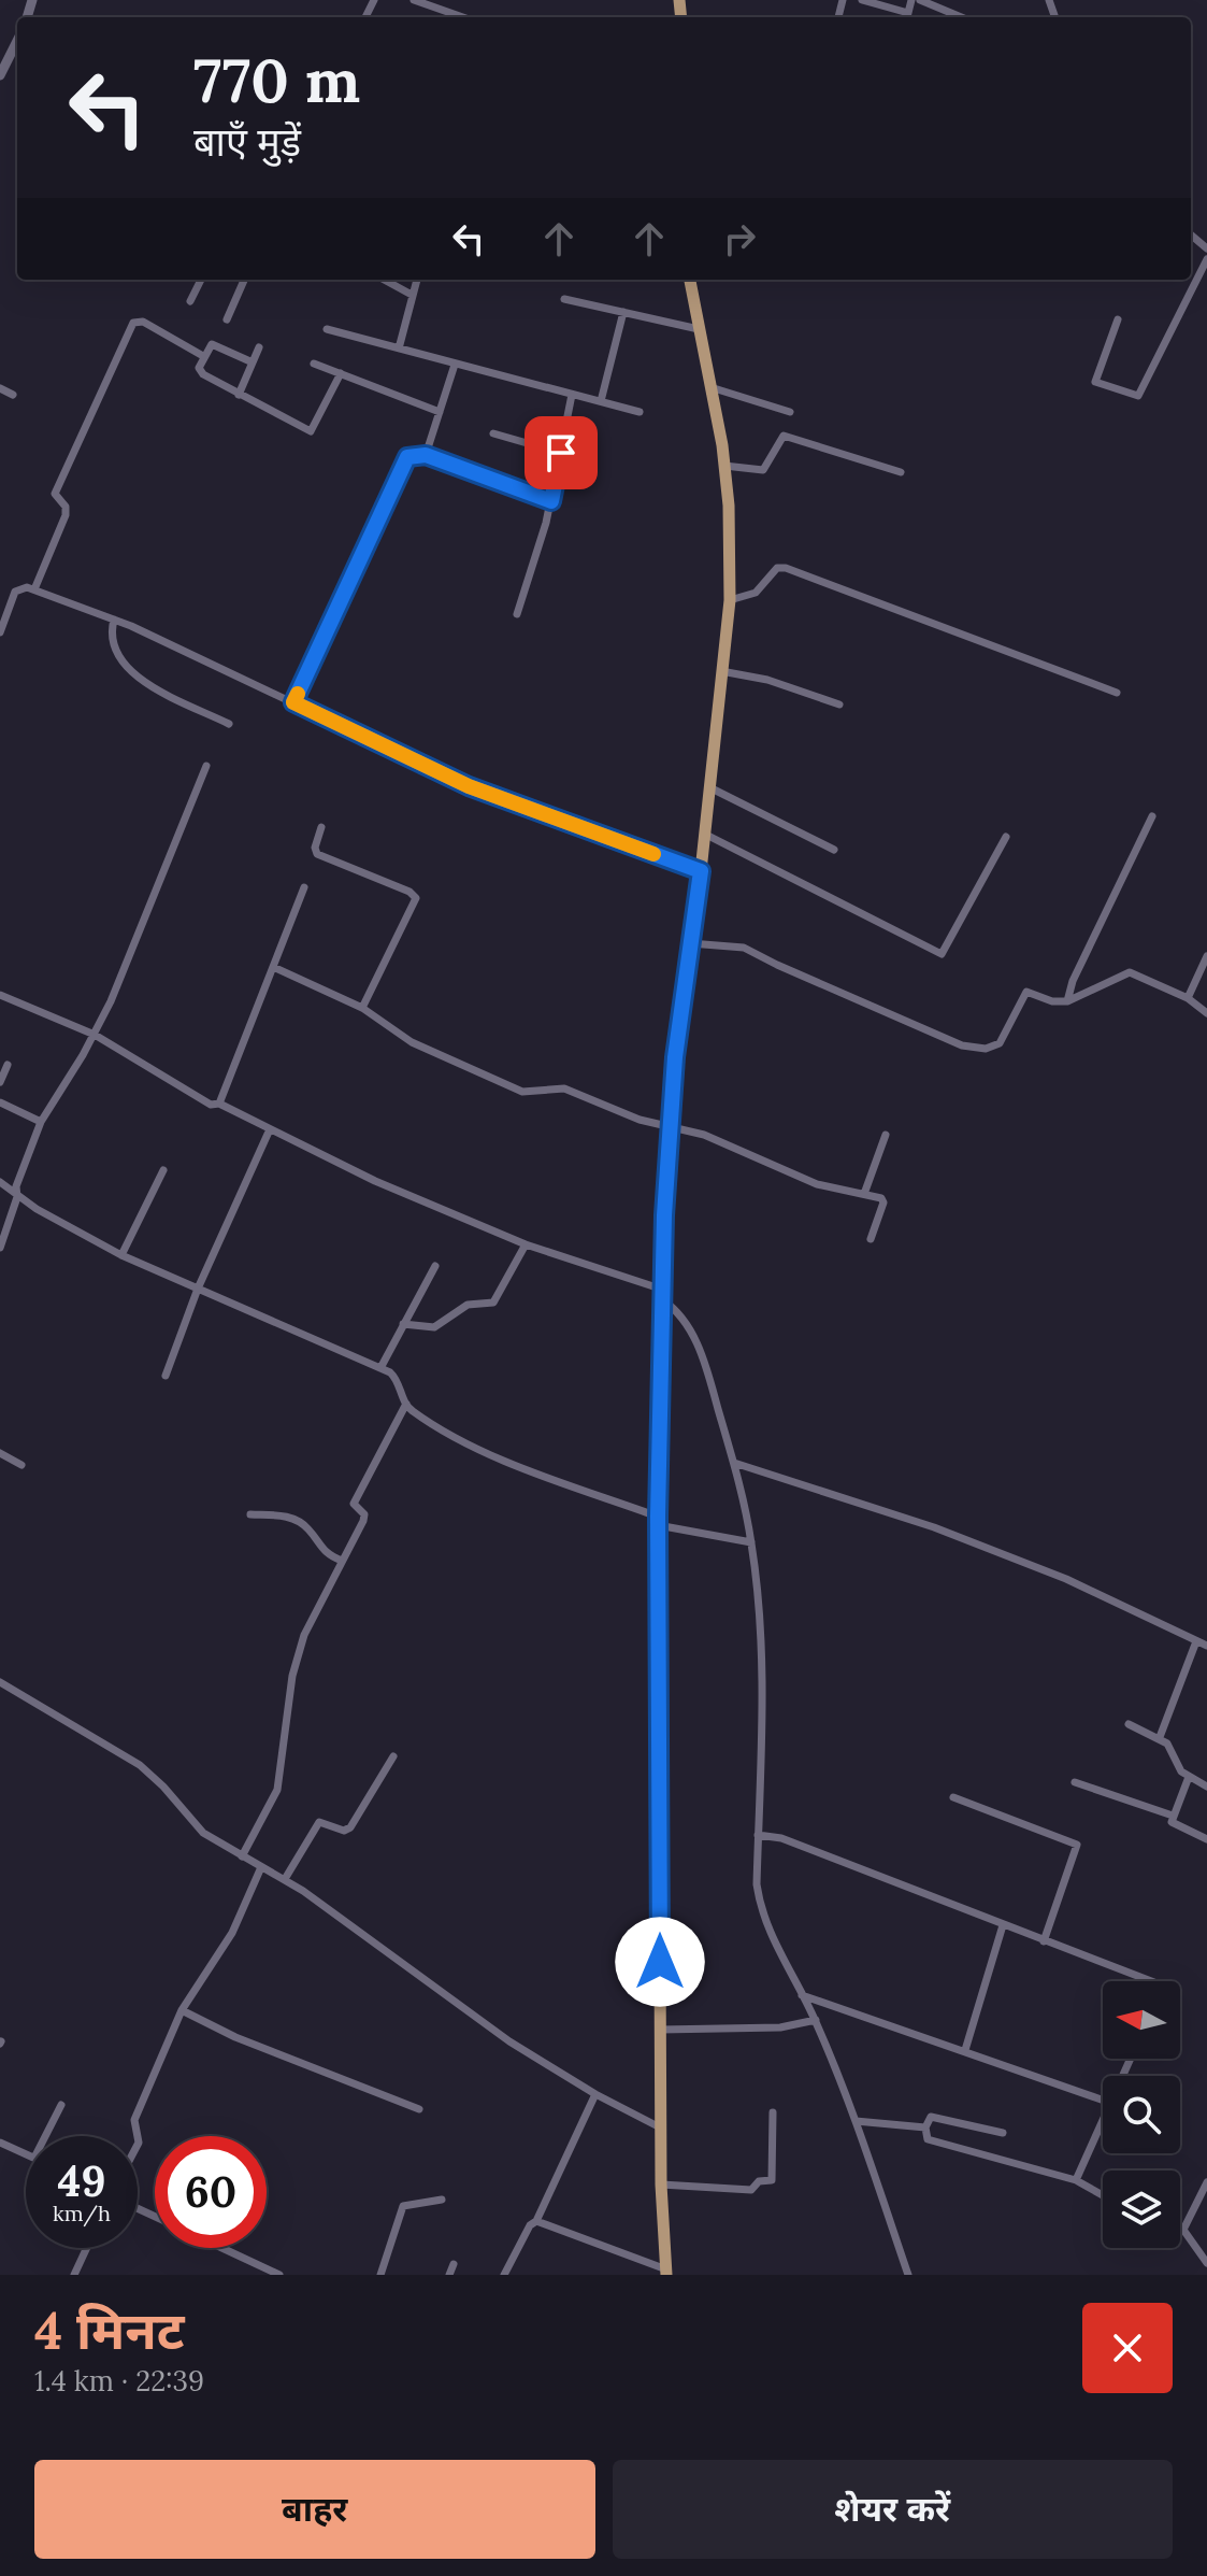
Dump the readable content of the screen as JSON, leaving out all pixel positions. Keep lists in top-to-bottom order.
{
  "north": "left",
  "page": {
    "turn": ["770 m", "बाएँ मुड़ें"],
    "speed": "49 km/h",
    "limit": "60",
    "heading": ["4 मिनट", "1.4 km · 22:39"],
    "buttons": ["बाहर", "शेयर करें"]
  }
}
